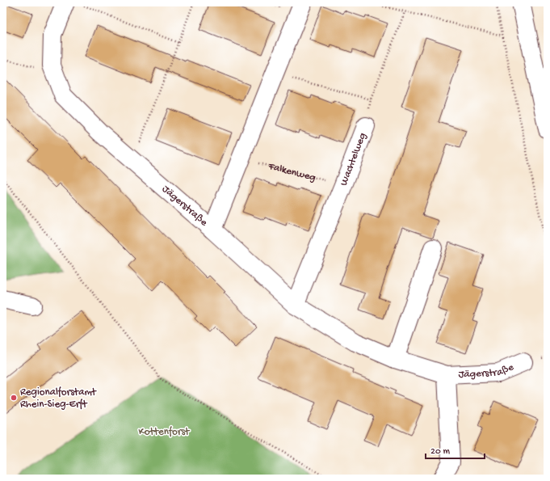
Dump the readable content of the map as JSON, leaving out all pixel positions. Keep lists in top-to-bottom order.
{
  "streets": {
    "street": ["Wachtelweg", "Jägerstraße"],
    "path": ["Falkenweg"]
  },
  "crossings": [
    ["Wachtelweg", "Falkenweg"],
    ["Wachtelweg", "Jägerstraße"]
  ],
  "parks": ["Kottenforst"],
  "places": ["Regionalforstamt Rhein-Sieg-Erft"],
  "scale_bar": "20 m"
}
